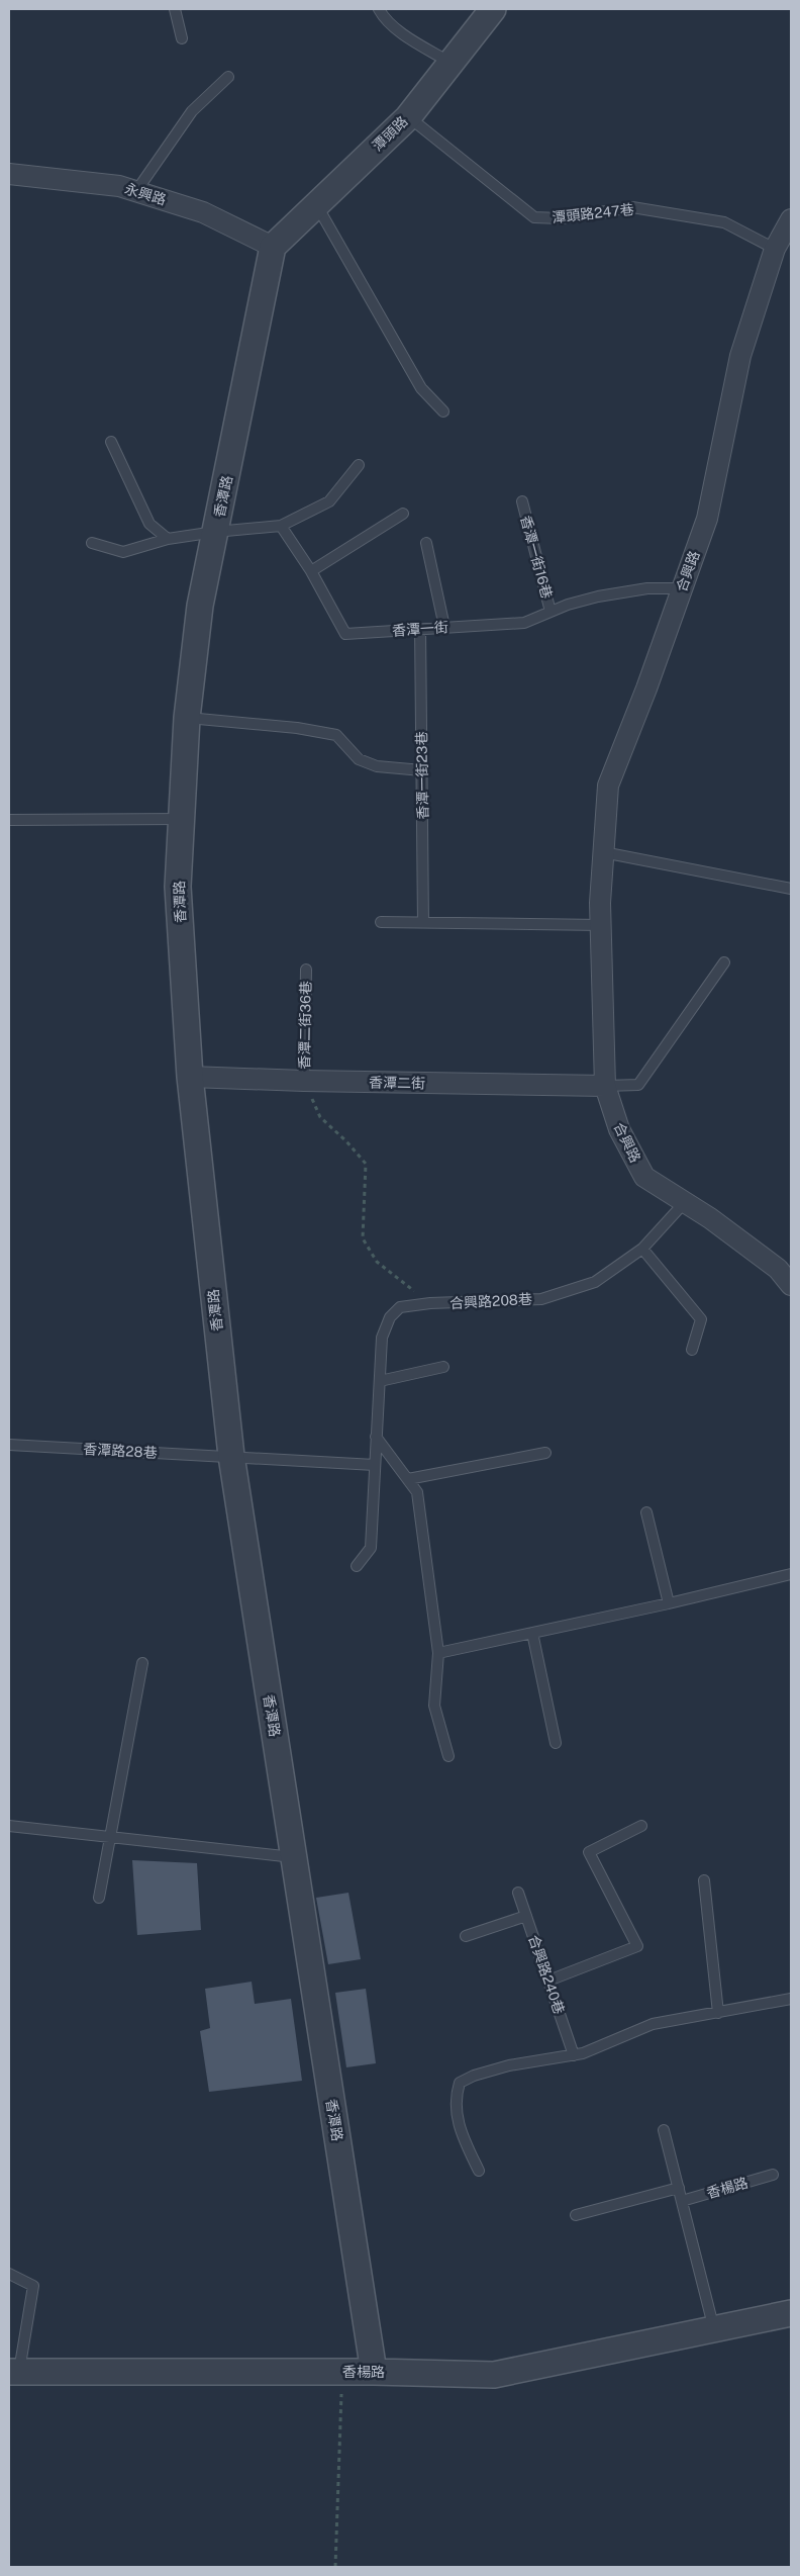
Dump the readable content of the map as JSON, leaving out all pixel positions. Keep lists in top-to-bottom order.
{
  "streets": {
    "street": [
      "潭頭路",
      "永興路",
      "香潭路",
      "合興路",
      "香潭二街",
      "香楊路"
    ],
    "lane": [
      "潭頭路247巷",
      "香潭一街16巷",
      "香潭一街",
      "香潭一街23巷",
      "香潭二街36巷",
      "合興路208巷",
      "香潭路28巷",
      "合興路240巷"
    ]
  },
  "crossings": [
    ["潭頭路", "永興路"],
    ["潭頭路", "潭頭路247巷"],
    ["潭頭路", "香潭路"],
    ["永興路", "香潭路"],
    ["潭頭路247巷", "合興路"],
    ["香潭路", "香潭二街"],
    ["香潭路", "香潭路28巷"],
    ["香潭路", "香楊路"],
    ["香潭一街16巷", "香潭一街"],
    ["合興路", "香潭一街"],
    ["合興路", "香潭二街"],
    ["合興路", "合興路208巷"],
    ["香潭一街", "香潭一街23巷"],
    ["香潭二街36巷", "香潭二街"],
    ["合興路208巷", "香潭路28巷"]
  ]
}
